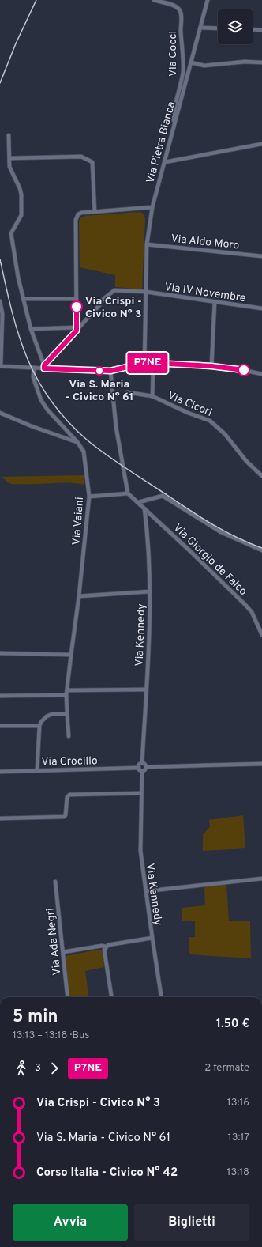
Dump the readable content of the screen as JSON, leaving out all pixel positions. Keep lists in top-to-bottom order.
{
  "streets": {
    "street": [
      "Via Cocci",
      "Via Pietra Bianca",
      "Via Aldo Moro",
      "Via IV Novembre",
      "Via Cicori",
      "Via Vaiani",
      "Via Giorgio de Falco",
      "Via Kennedy",
      "Via Crocillo",
      "Via Ada Negri"
    ]
  },
  "crossings": [
    ["Via Cocci", "Via Pietra Bianca"],
    ["Via Pietra Bianca", "Via Aldo Moro"],
    ["Via Pietra Bianca", "Via IV Novembre"],
    ["Via Giorgio de Falco", "Via Kennedy"],
    ["Via Kennedy", "Via Crocillo"]
  ],
  "places": ["Via Crispi - Civico N° 3", "Via S. Maria - Civico N° 61"],
  "lines": ["bus line P7NE"],
  "page": {
    "on_map": "P7NE",
    "heading": ["5 min", "13:13 – 13:18 · Bus", "1.50 €"],
    "legs": ["3", "P7NE", "2 fermate"],
    "list": [
      {
        "name": "Via Crispi - Civico N° 3",
        "value": "13:16"
      },
      {
        "name": "Via S. Maria - Civico N° 61",
        "value": "13:17"
      },
      {
        "name": "Corso Italia - Civico N° 42",
        "value": "13:18"
      }
    ],
    "buttons": ["Avvia", "Biglietti"]
  }
}
